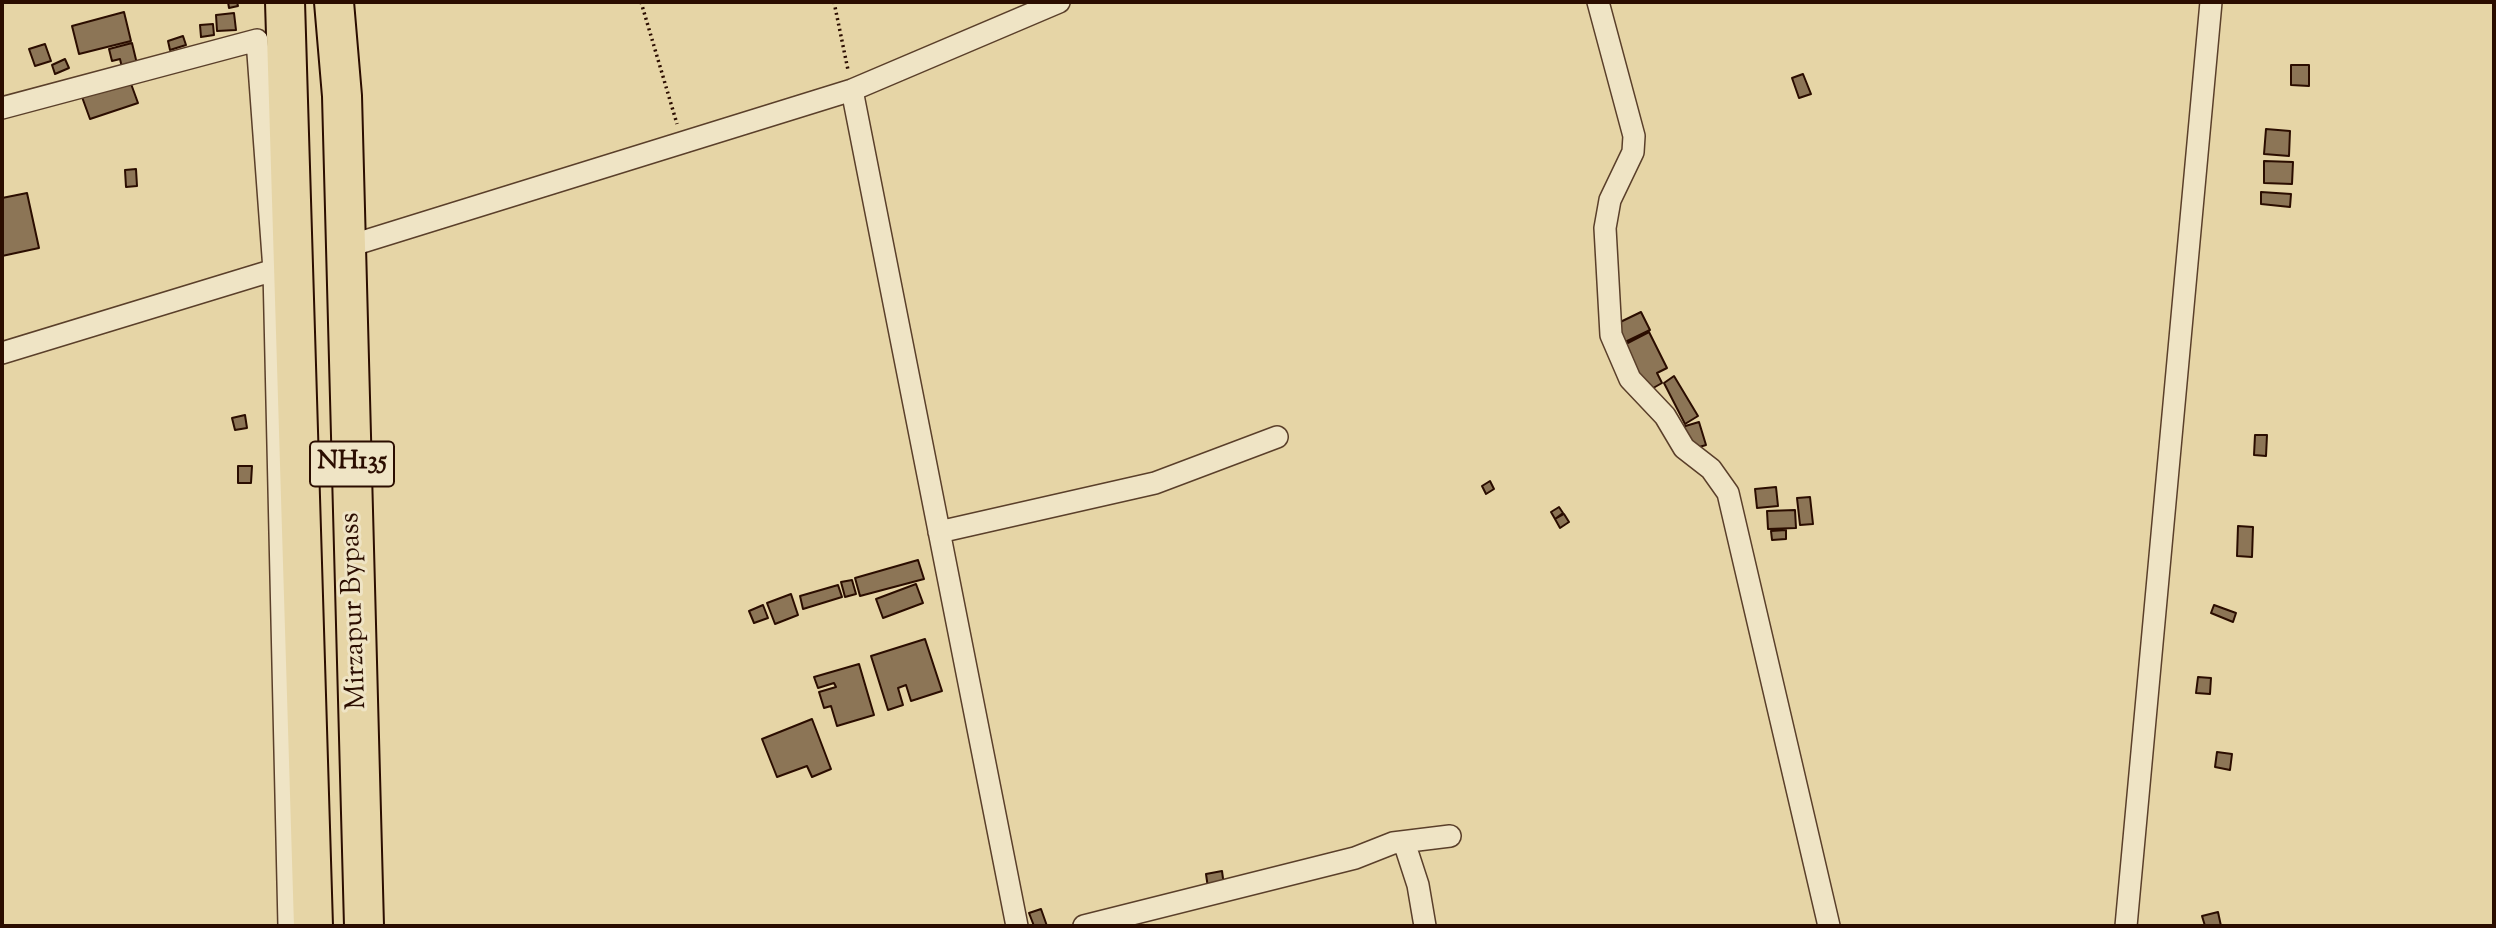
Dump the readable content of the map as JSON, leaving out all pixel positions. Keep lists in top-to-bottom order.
{
  "streets": {
    "highway": ["NH135", "Mirzapur Bypass"]
  }
}
